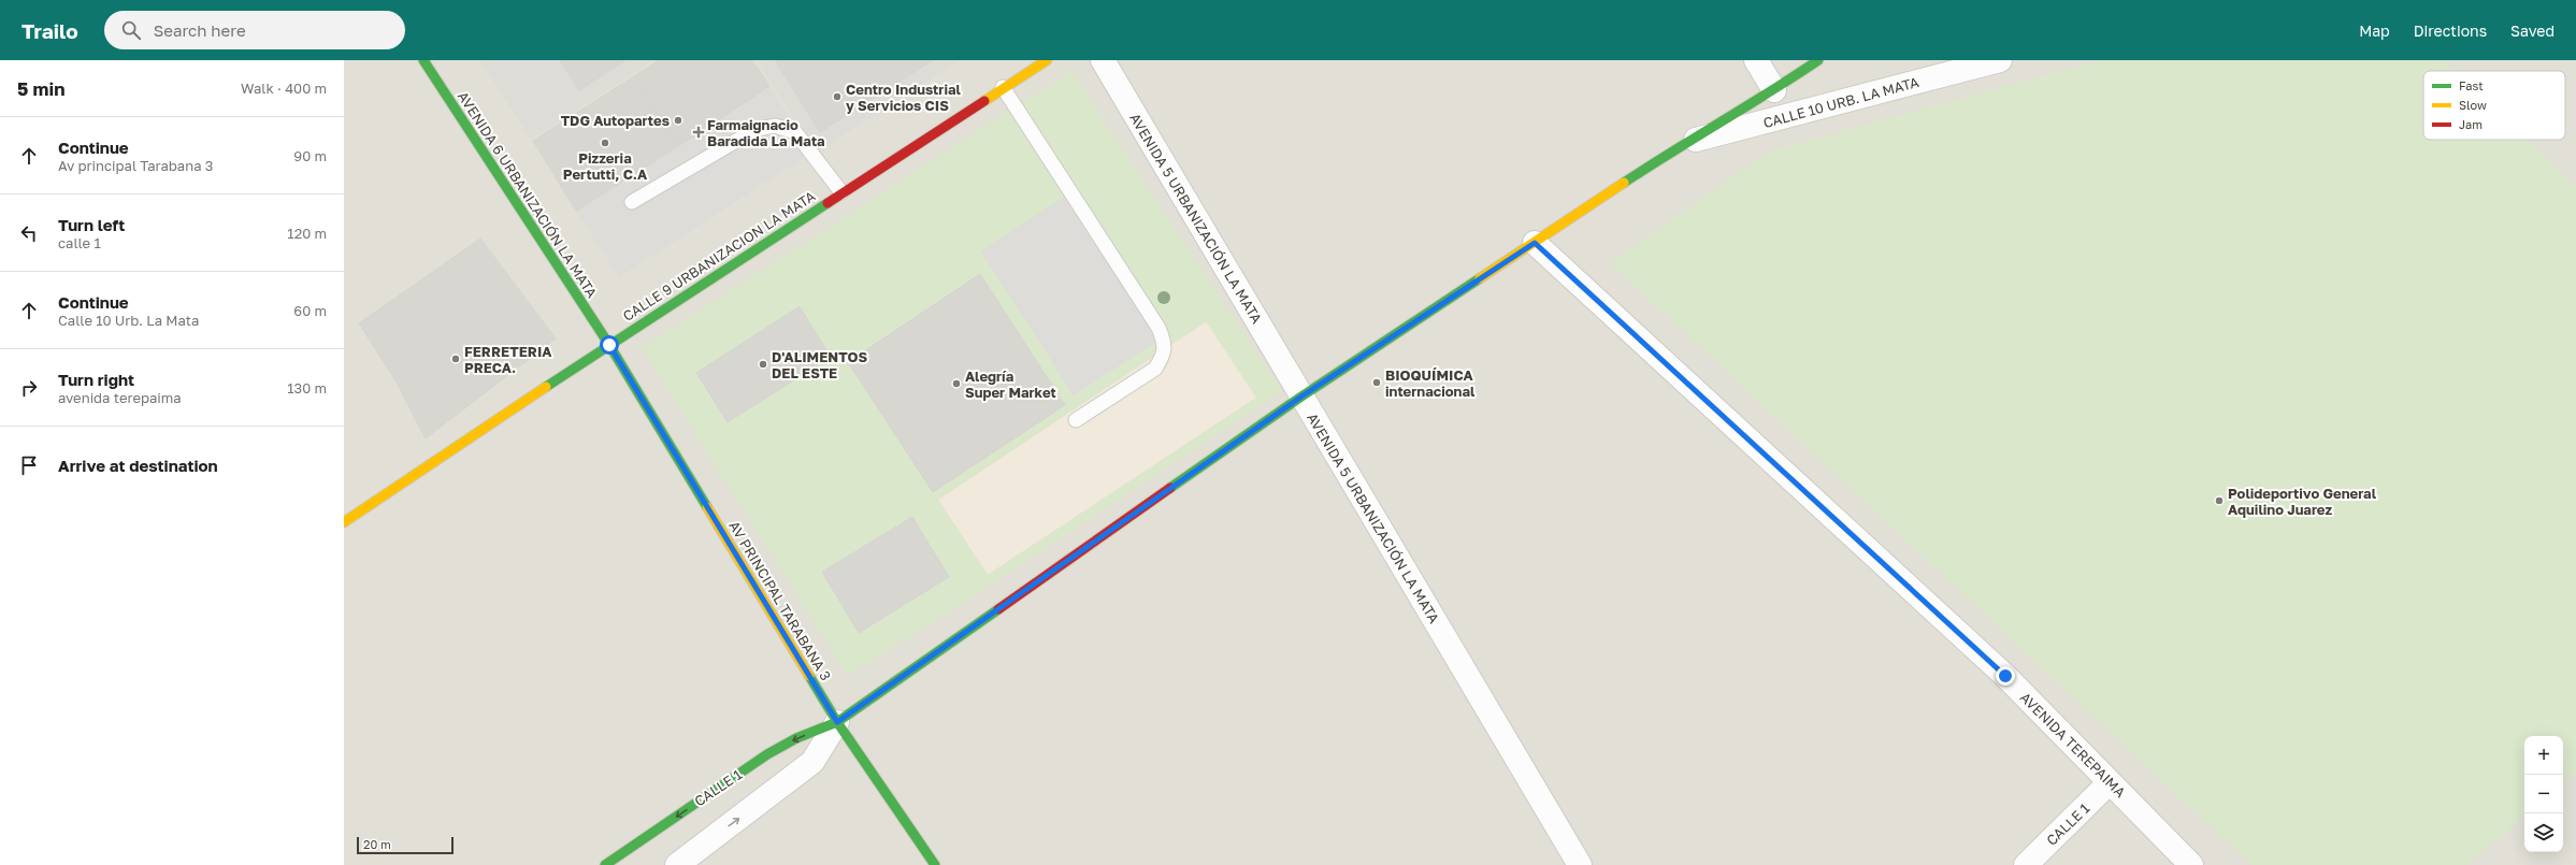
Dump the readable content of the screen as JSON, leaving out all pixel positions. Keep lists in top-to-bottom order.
{
  "streets": {
    "street": [
      "CALLE 10 URB. LA MATA",
      "AVENIDA 6 URBANIZACIÓN LA MATA",
      "AVENIDA 5 URBANIZACIÓN LA MATA",
      "CALLE 9 URBANIZACION LA MATA",
      "AV PRINCIPAL TARABANA 3",
      "AVENIDA TEREPAIMA",
      "CALLE 1"
    ]
  },
  "crossings": [
    ["CALLE 10 URB. LA MATA", "AVENIDA 5 URBANIZACIÓN LA MATA"],
    ["CALLE 10 URB. LA MATA", "AVENIDA TEREPAIMA"],
    ["CALLE 10 URB. LA MATA", "CALLE 1"],
    ["AVENIDA 6 URBANIZACIÓN LA MATA", "CALLE 9 URBANIZACION LA MATA"],
    ["AVENIDA 6 URBANIZACIÓN LA MATA", "AV PRINCIPAL TARABANA 3"],
    ["AVENIDA 5 URBANIZACIÓN LA MATA", "CALLE 1"],
    ["CALLE 9 URBANIZACION LA MATA", "AV PRINCIPAL TARABANA 3"],
    ["AV PRINCIPAL TARABANA 3", "CALLE 1"],
    ["AVENIDA TEREPAIMA", "CALLE 1"]
  ],
  "places": {
    "other": [
      "Centro Industrial y Servicios CIS",
      "TDG Autopartes",
      "Pizzeria Pertutti, C.A",
      "FERRETERIA PRECA.",
      "D'ALIMENTOS DEL ESTE",
      "BIOQUÍMICA internacional",
      "Alegría Super Market",
      "Polideportivo General Aquilino Juarez"
    ],
    "health": ["Farmaignacio Baradida La Mata"]
  },
  "legend": ["Fast", "Slow", "Jam"],
  "scale_bar": "20 m",
  "page": {
    "header": "Trailo",
    "search": "Search here",
    "nav": ["Map", "Directions", "Saved"],
    "heading": ["5 min", "Walk · 400 m"],
    "list": [
      ["Continue", "Av principal Tarabana 3", "90 m"],
      ["Turn left", "calle 1", "120 m"],
      ["Continue", "Calle 10 Urb. La Mata", "60 m"],
      ["Turn right", "avenida terepaima", "130 m"],
      "Arrive at destination"
    ],
    "map_buttons": ["+", "−"],
    "scale": "20 m"
  }
}
